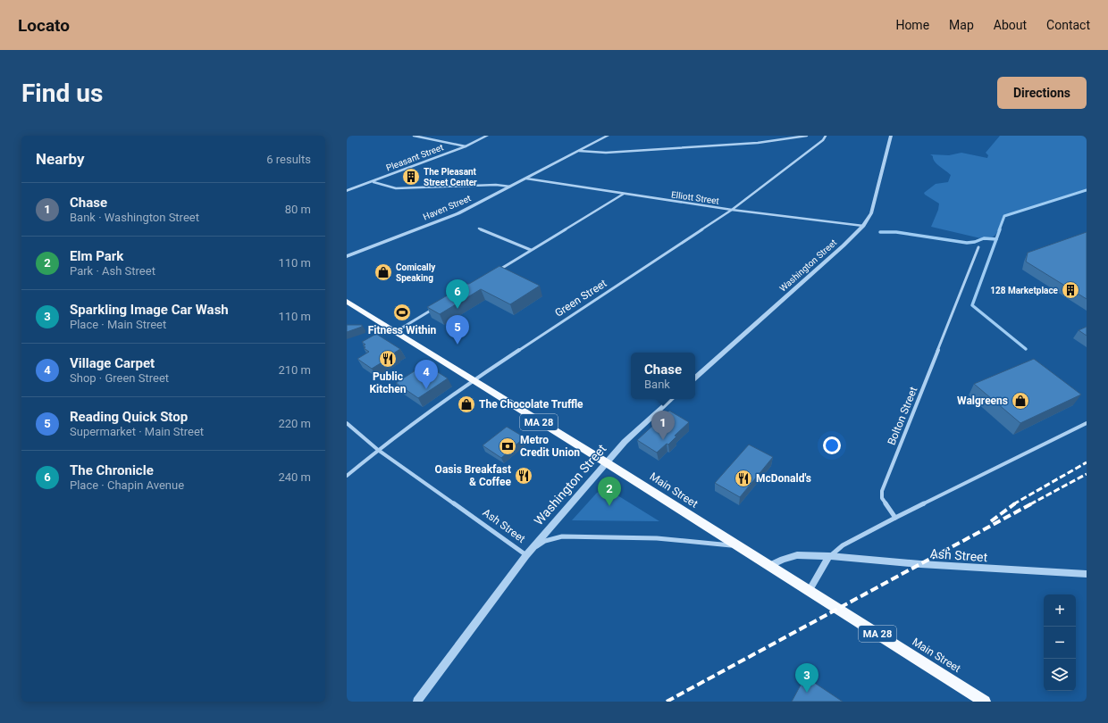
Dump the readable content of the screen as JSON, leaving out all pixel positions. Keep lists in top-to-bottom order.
{
  "streets": {
    "main road": ["MA 28", "Main Street"],
    "street": [
      "Pleasant Street",
      "Elliott Street",
      "Haven Street",
      "Washington Street",
      "Green Street",
      "Bolton Street",
      "Ash Street"
    ]
  },
  "crossings": [
    ["Elliott Street", "Haven Street"],
    ["Elliott Street", "Washington Street"],
    ["Elliott Street", "Green Street"],
    ["Washington Street", "Main Street"],
    ["Washington Street", "Ash Street"],
    ["Green Street", "Main Street"],
    ["Green Street", "Ash Street"],
    ["Main Street", "Ash Street"]
  ],
  "places": {
    "building": ["The Pleasant Street Center", "128 Marketplace"],
    "shop": ["Comically Speaking", "Walgreens", "The Chocolate Truffle"],
    "sports": ["Fitness Within"],
    "restaurant": ["Public Kitchen", "Oasis Breakfast & Coffee", "McDonald's"],
    "bank": ["Metro Credit Union"]
  },
  "page": {
    "header": "Locato",
    "nav": [
      "Home",
      "Map",
      "About",
      "Contact"
    ],
    "buttons": "Directions",
    "title": "Find us",
    "heading": ["Nearby", "6 results"],
    "list": [
      {
        "mark": "1",
        "name": "Chase",
        "note": "Bank · Washington Street",
        "value": "80 m"
      },
      {
        "mark": "2",
        "name": "Elm Park",
        "note": "Park · Ash Street",
        "value": "110 m"
      },
      {
        "mark": "3",
        "name": "Sparkling Image Car Wash",
        "note": "Place · Main Street",
        "value": "110 m"
      },
      {
        "mark": "4",
        "name": "Village Carpet",
        "note": "Shop · Green Street",
        "value": "210 m"
      },
      {
        "mark": "5",
        "name": "Reading Quick Stop",
        "note": "Supermarket · Main Street",
        "value": "220 m"
      },
      {
        "mark": "6",
        "name": "The Chronicle",
        "note": "Place · Chapin Avenue",
        "value": "240 m"
      }
    ],
    "pins": [
      "6",
      "5",
      "4",
      "1",
      "2",
      "3"
    ],
    "popup": ["Chase", "Bank"],
    "map_buttons": ["+", "−"]
  }
}
